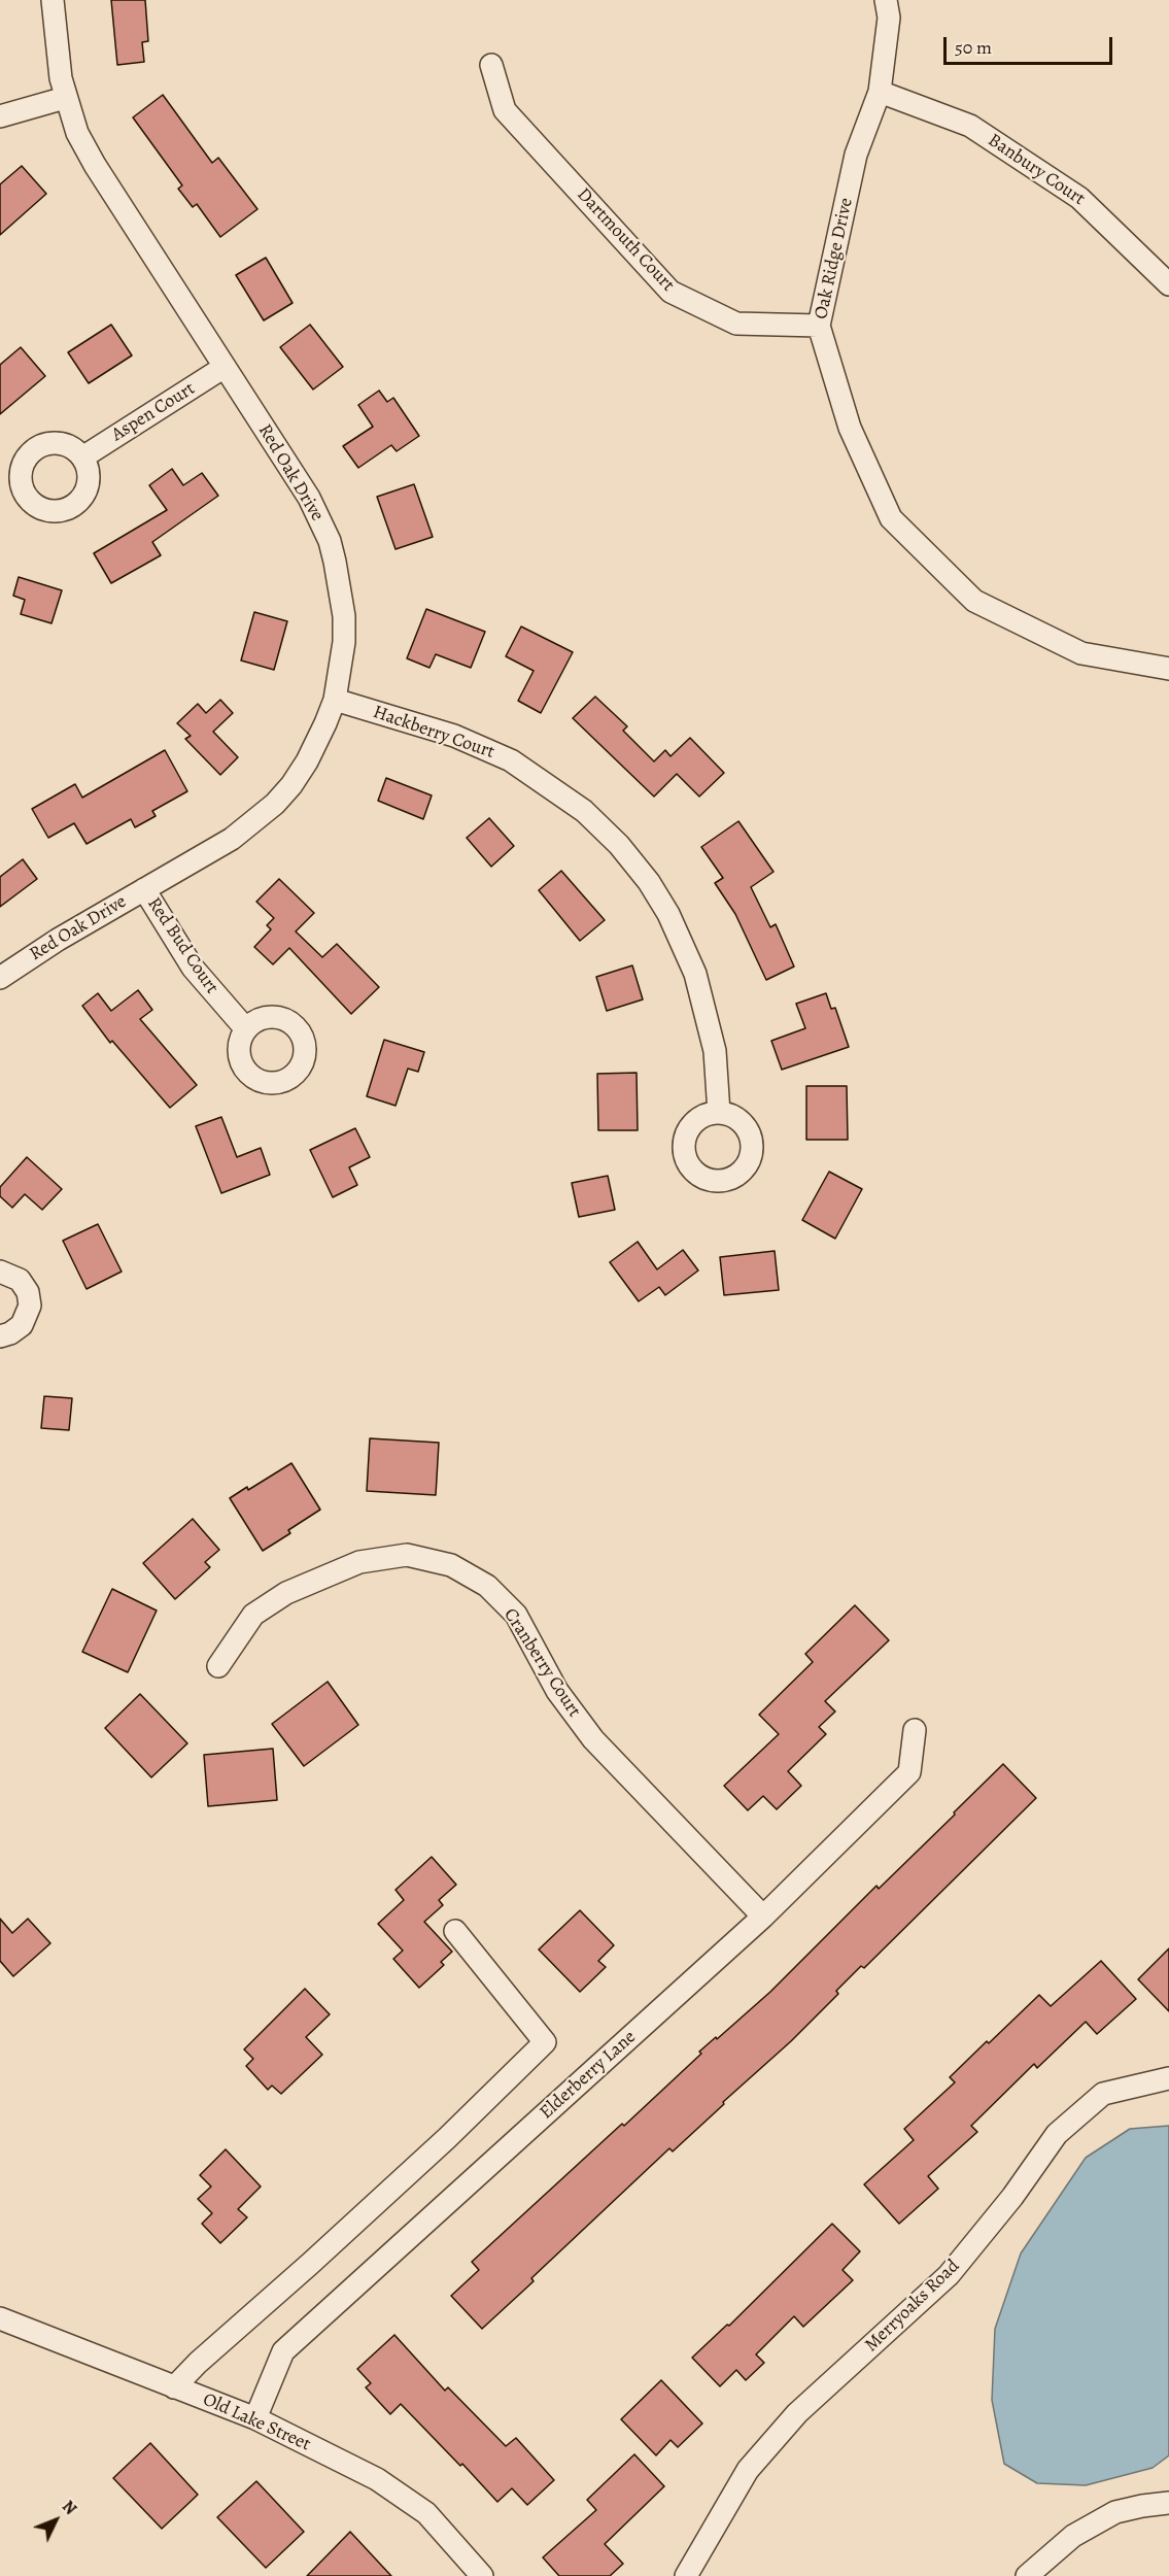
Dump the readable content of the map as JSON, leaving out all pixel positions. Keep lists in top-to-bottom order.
{
  "streets": {
    "street": [
      "Banbury Court",
      "Dartmouth Court",
      "Oak Ridge Drive",
      "Aspen Court",
      "Red Oak Drive",
      "Hackberry Court",
      "Red Bud Court",
      "Cranberry Court",
      "Elderberry Lane",
      "Merryoaks Road",
      "Old Lake Street"
    ]
  },
  "crossings": [
    ["Banbury Court", "Oak Ridge Drive"],
    ["Dartmouth Court", "Oak Ridge Drive"],
    ["Aspen Court", "Red Oak Drive"],
    ["Red Oak Drive", "Hackberry Court"],
    ["Red Oak Drive", "Red Bud Court"],
    ["Cranberry Court", "Elderberry Lane"],
    ["Elderberry Lane", "Old Lake Street"]
  ],
  "scale_bar": "50 m",
  "north": "top right"
}
